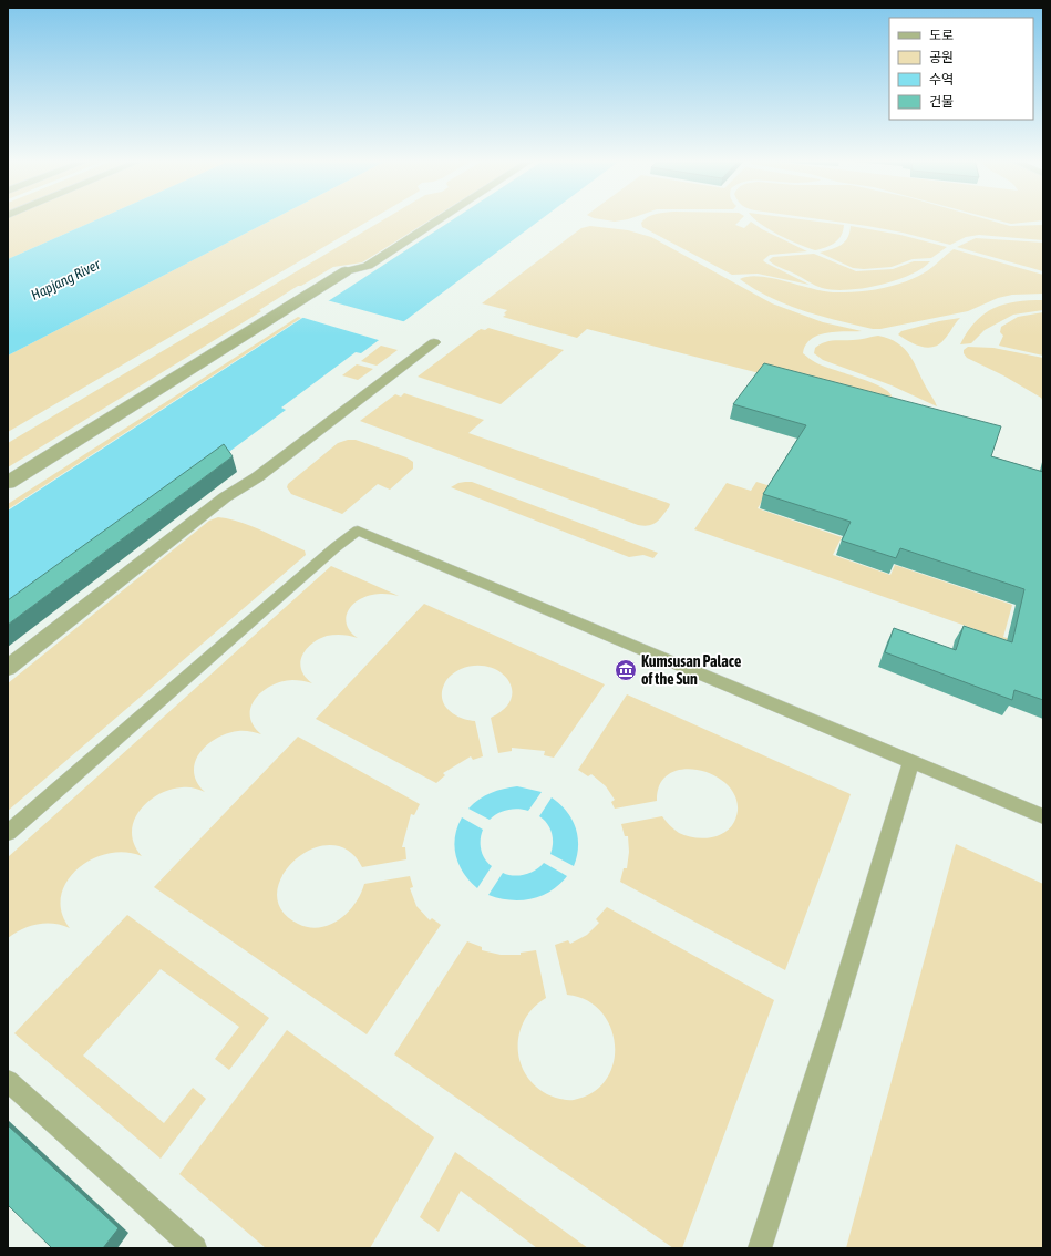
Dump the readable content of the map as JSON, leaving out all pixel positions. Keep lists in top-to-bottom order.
{
  "water": ["Hapjang River"],
  "places": {
    "museum": ["Kumsusan Palace of the Sun"]
  },
  "legend": [
    "도로",
    "공원",
    "수역",
    "건물"
  ]
}
